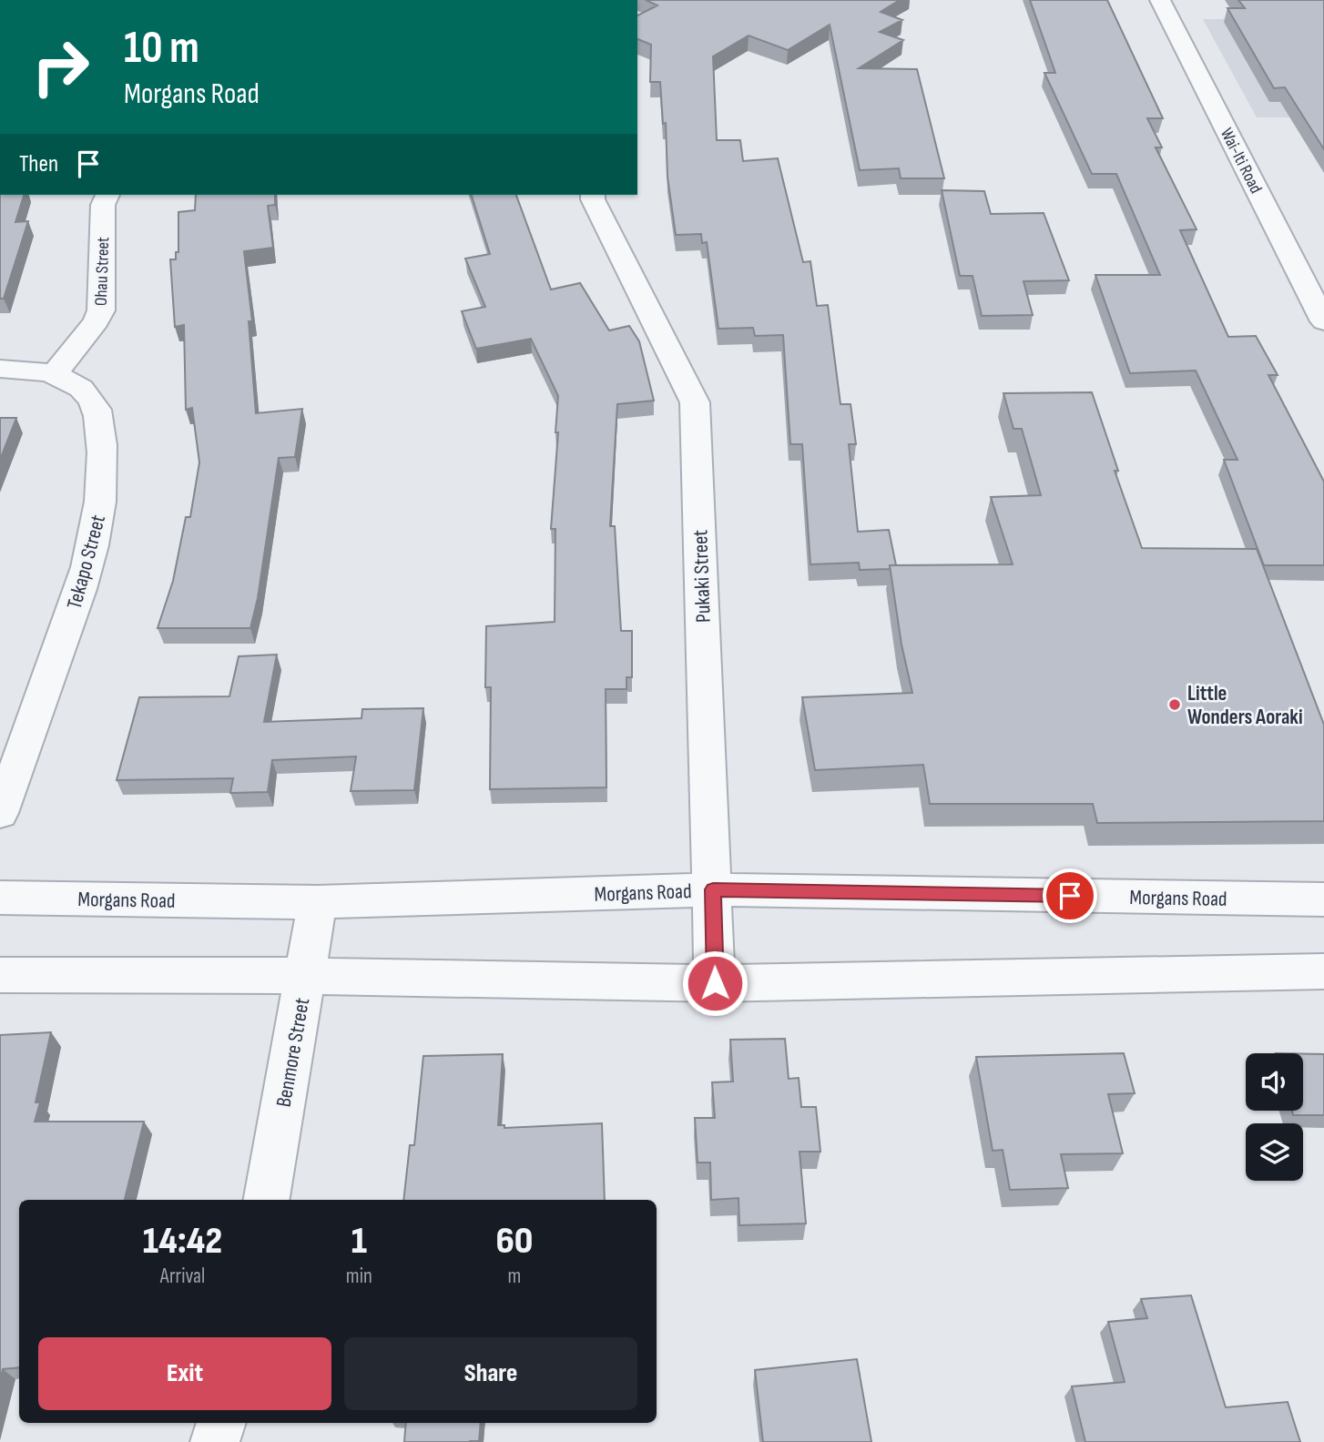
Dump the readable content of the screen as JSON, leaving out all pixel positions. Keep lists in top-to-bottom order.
{
  "streets": {
    "street": [
      "Wai-Iti Road",
      "Ohau Street",
      "Tekapo Street",
      "Pukaki Street",
      "Morgans Road",
      "Benmore Street"
    ]
  },
  "crossings": [
    ["Ohau Street", "Tekapo Street"],
    ["Pukaki Street", "Morgans Road"],
    ["Morgans Road", "Benmore Street"]
  ],
  "places": ["Little Wonders Aoraki"],
  "page": {
    "turn": ["10 m", "Morgans Road"],
    "then": "Then",
    "eta": [
      "14:42",
      "Arrival",
      "1",
      "min",
      "60",
      "m"
    ],
    "buttons": ["Exit", "Share"]
  }
}
